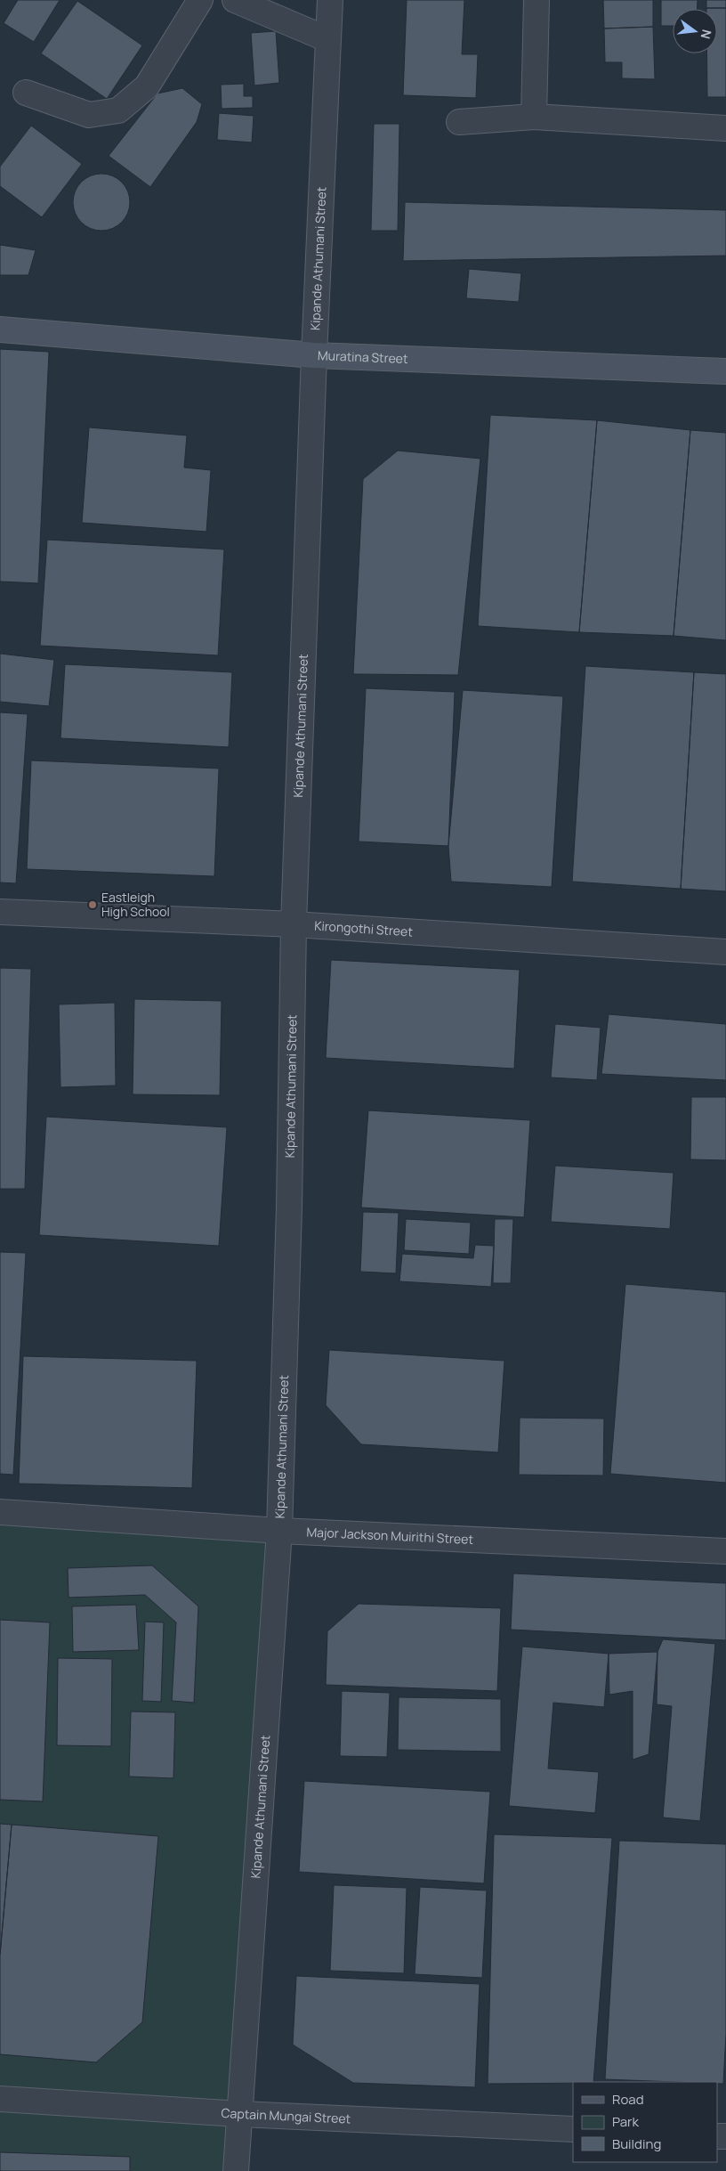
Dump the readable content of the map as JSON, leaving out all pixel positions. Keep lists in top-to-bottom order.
{
  "streets": {
    "main road": ["Muratina Street"],
    "street": [
      "Kipande Athumani Street",
      "Kirongothi Street",
      "Major Jackson Muirithi Street",
      "Captain Mungai Street"
    ]
  },
  "crossings": [
    ["Kipande Athumani Street", "Muratina Street"],
    ["Kipande Athumani Street", "Kirongothi Street"],
    ["Kipande Athumani Street", "Major Jackson Muirithi Street"],
    ["Kipande Athumani Street", "Captain Mungai Street"]
  ],
  "places": ["Eastleigh High School"],
  "legend": ["Road", "Park", "Building"],
  "north": "right"
}
